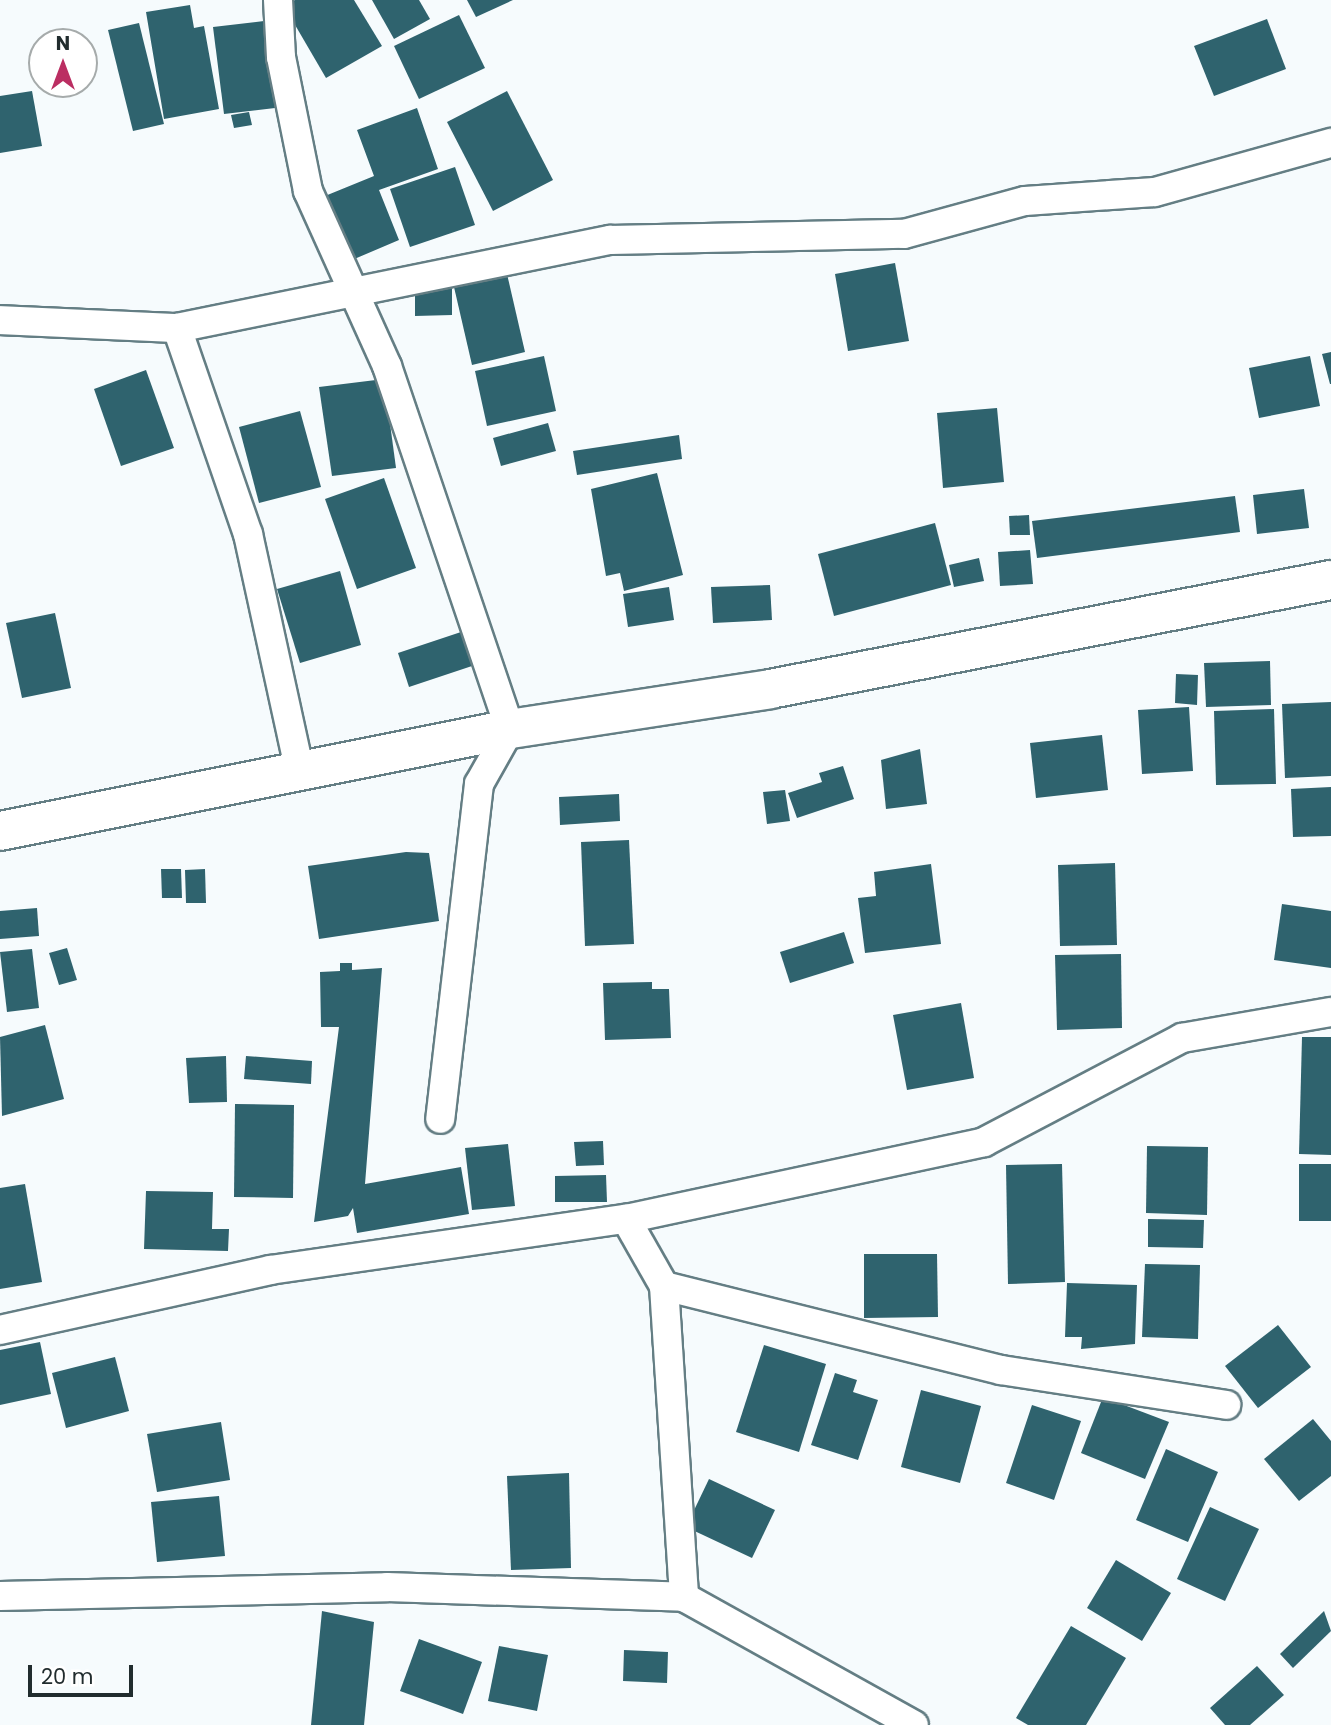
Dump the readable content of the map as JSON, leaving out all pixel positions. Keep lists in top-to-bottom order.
{
  "scale_bar": "20 m",
  "north": "top"
}
